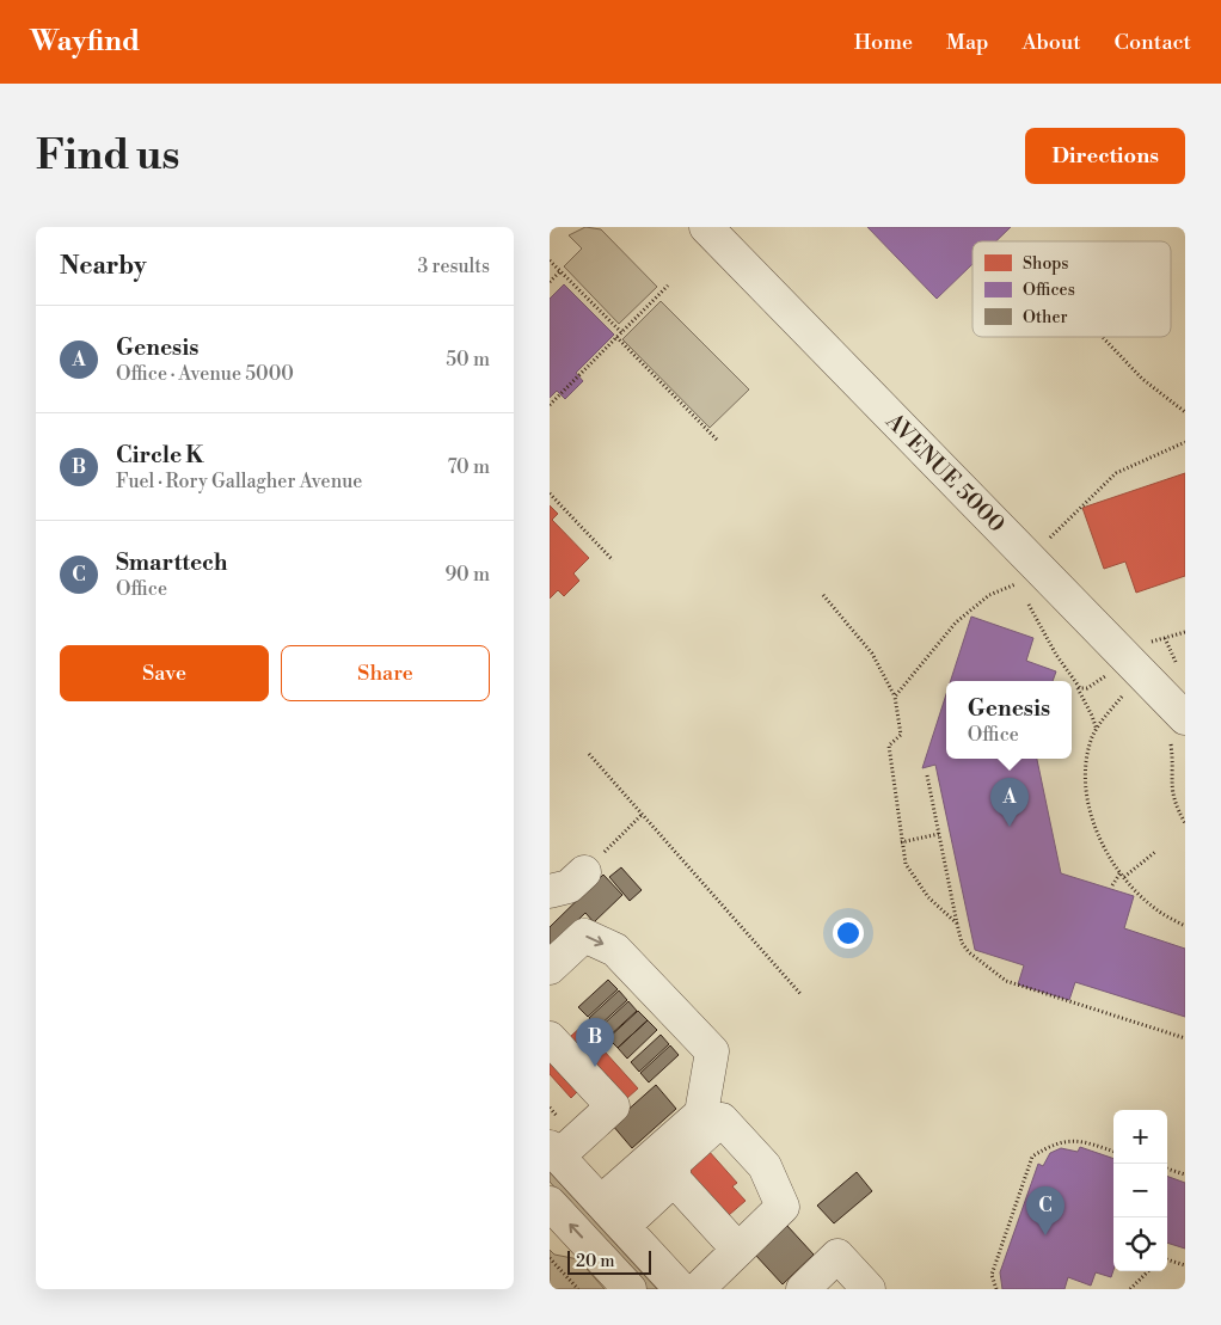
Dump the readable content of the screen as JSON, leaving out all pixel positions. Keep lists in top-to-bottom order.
{
  "streets": {
    "street": ["AVENUE 5000"]
  },
  "legend": ["Shops", "Offices", "Other"],
  "scale_bar": "20 m",
  "page": {
    "header": "Wayfind",
    "nav": [
      "Home",
      "Map",
      "About",
      "Contact"
    ],
    "buttons": [
      "Directions",
      ["Save", "Share"]
    ],
    "title": "Find us",
    "heading": ["Nearby", "3 results"],
    "list": [
      {
        "mark": "A",
        "name": "Genesis",
        "note": "Office · Avenue 5000",
        "value": "50 m"
      },
      {
        "mark": "B",
        "name": "Circle K",
        "note": "Fuel · Rory Gallagher Avenue",
        "value": "70 m"
      },
      {
        "mark": "C",
        "name": "Smarttech",
        "note": "Office",
        "value": "90 m"
      }
    ],
    "popup": ["Genesis", "Office"],
    "pins": ["A", "B", "C"],
    "map_buttons": ["+", "−"],
    "scale": "20 m"
  }
}
